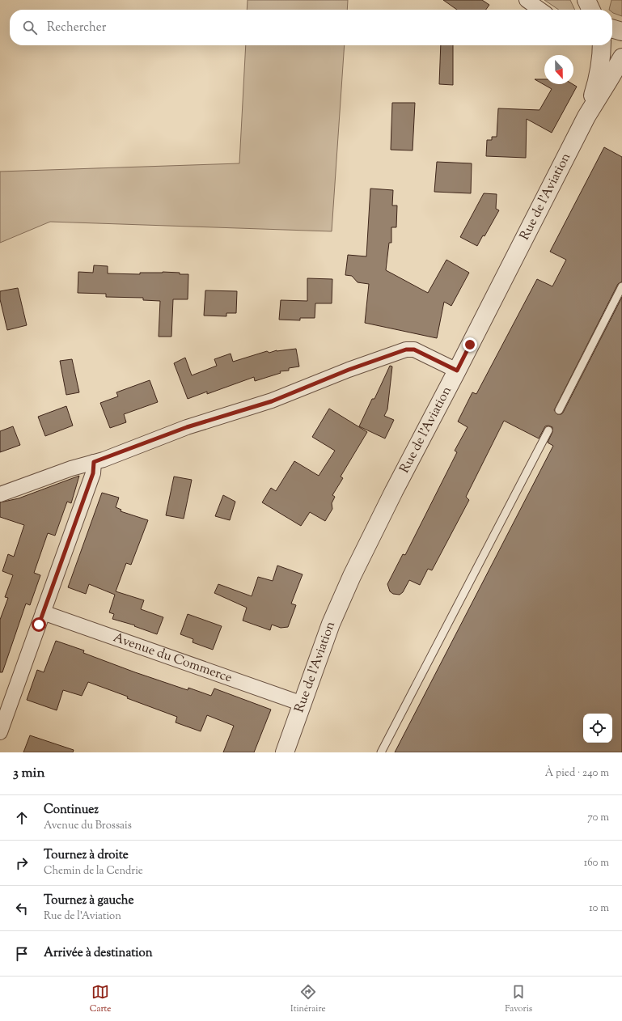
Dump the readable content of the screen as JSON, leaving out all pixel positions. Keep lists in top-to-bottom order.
{
  "streets": {
    "street": ["Rue de l'Aviation", "Avenue du Commerce"]
  },
  "crossings": [
    ["Rue de l'Aviation", "Avenue du Commerce"]
  ],
  "north": "bottom",
  "page": {
    "search": "Rechercher",
    "heading": ["3 min", "À pied · 240 m"],
    "list": [
      ["Continuez", "Avenue du Brossais", "70 m"],
      ["Tournez à droite", "Chemin de la Cendrie", "160 m"],
      ["Tournez à gauche", "Rue de l'Aviation", "10 m"],
      "Arrivée à destination"
    ],
    "nav": ["Carte", "Itinéraire", "Favoris"]
  }
}
